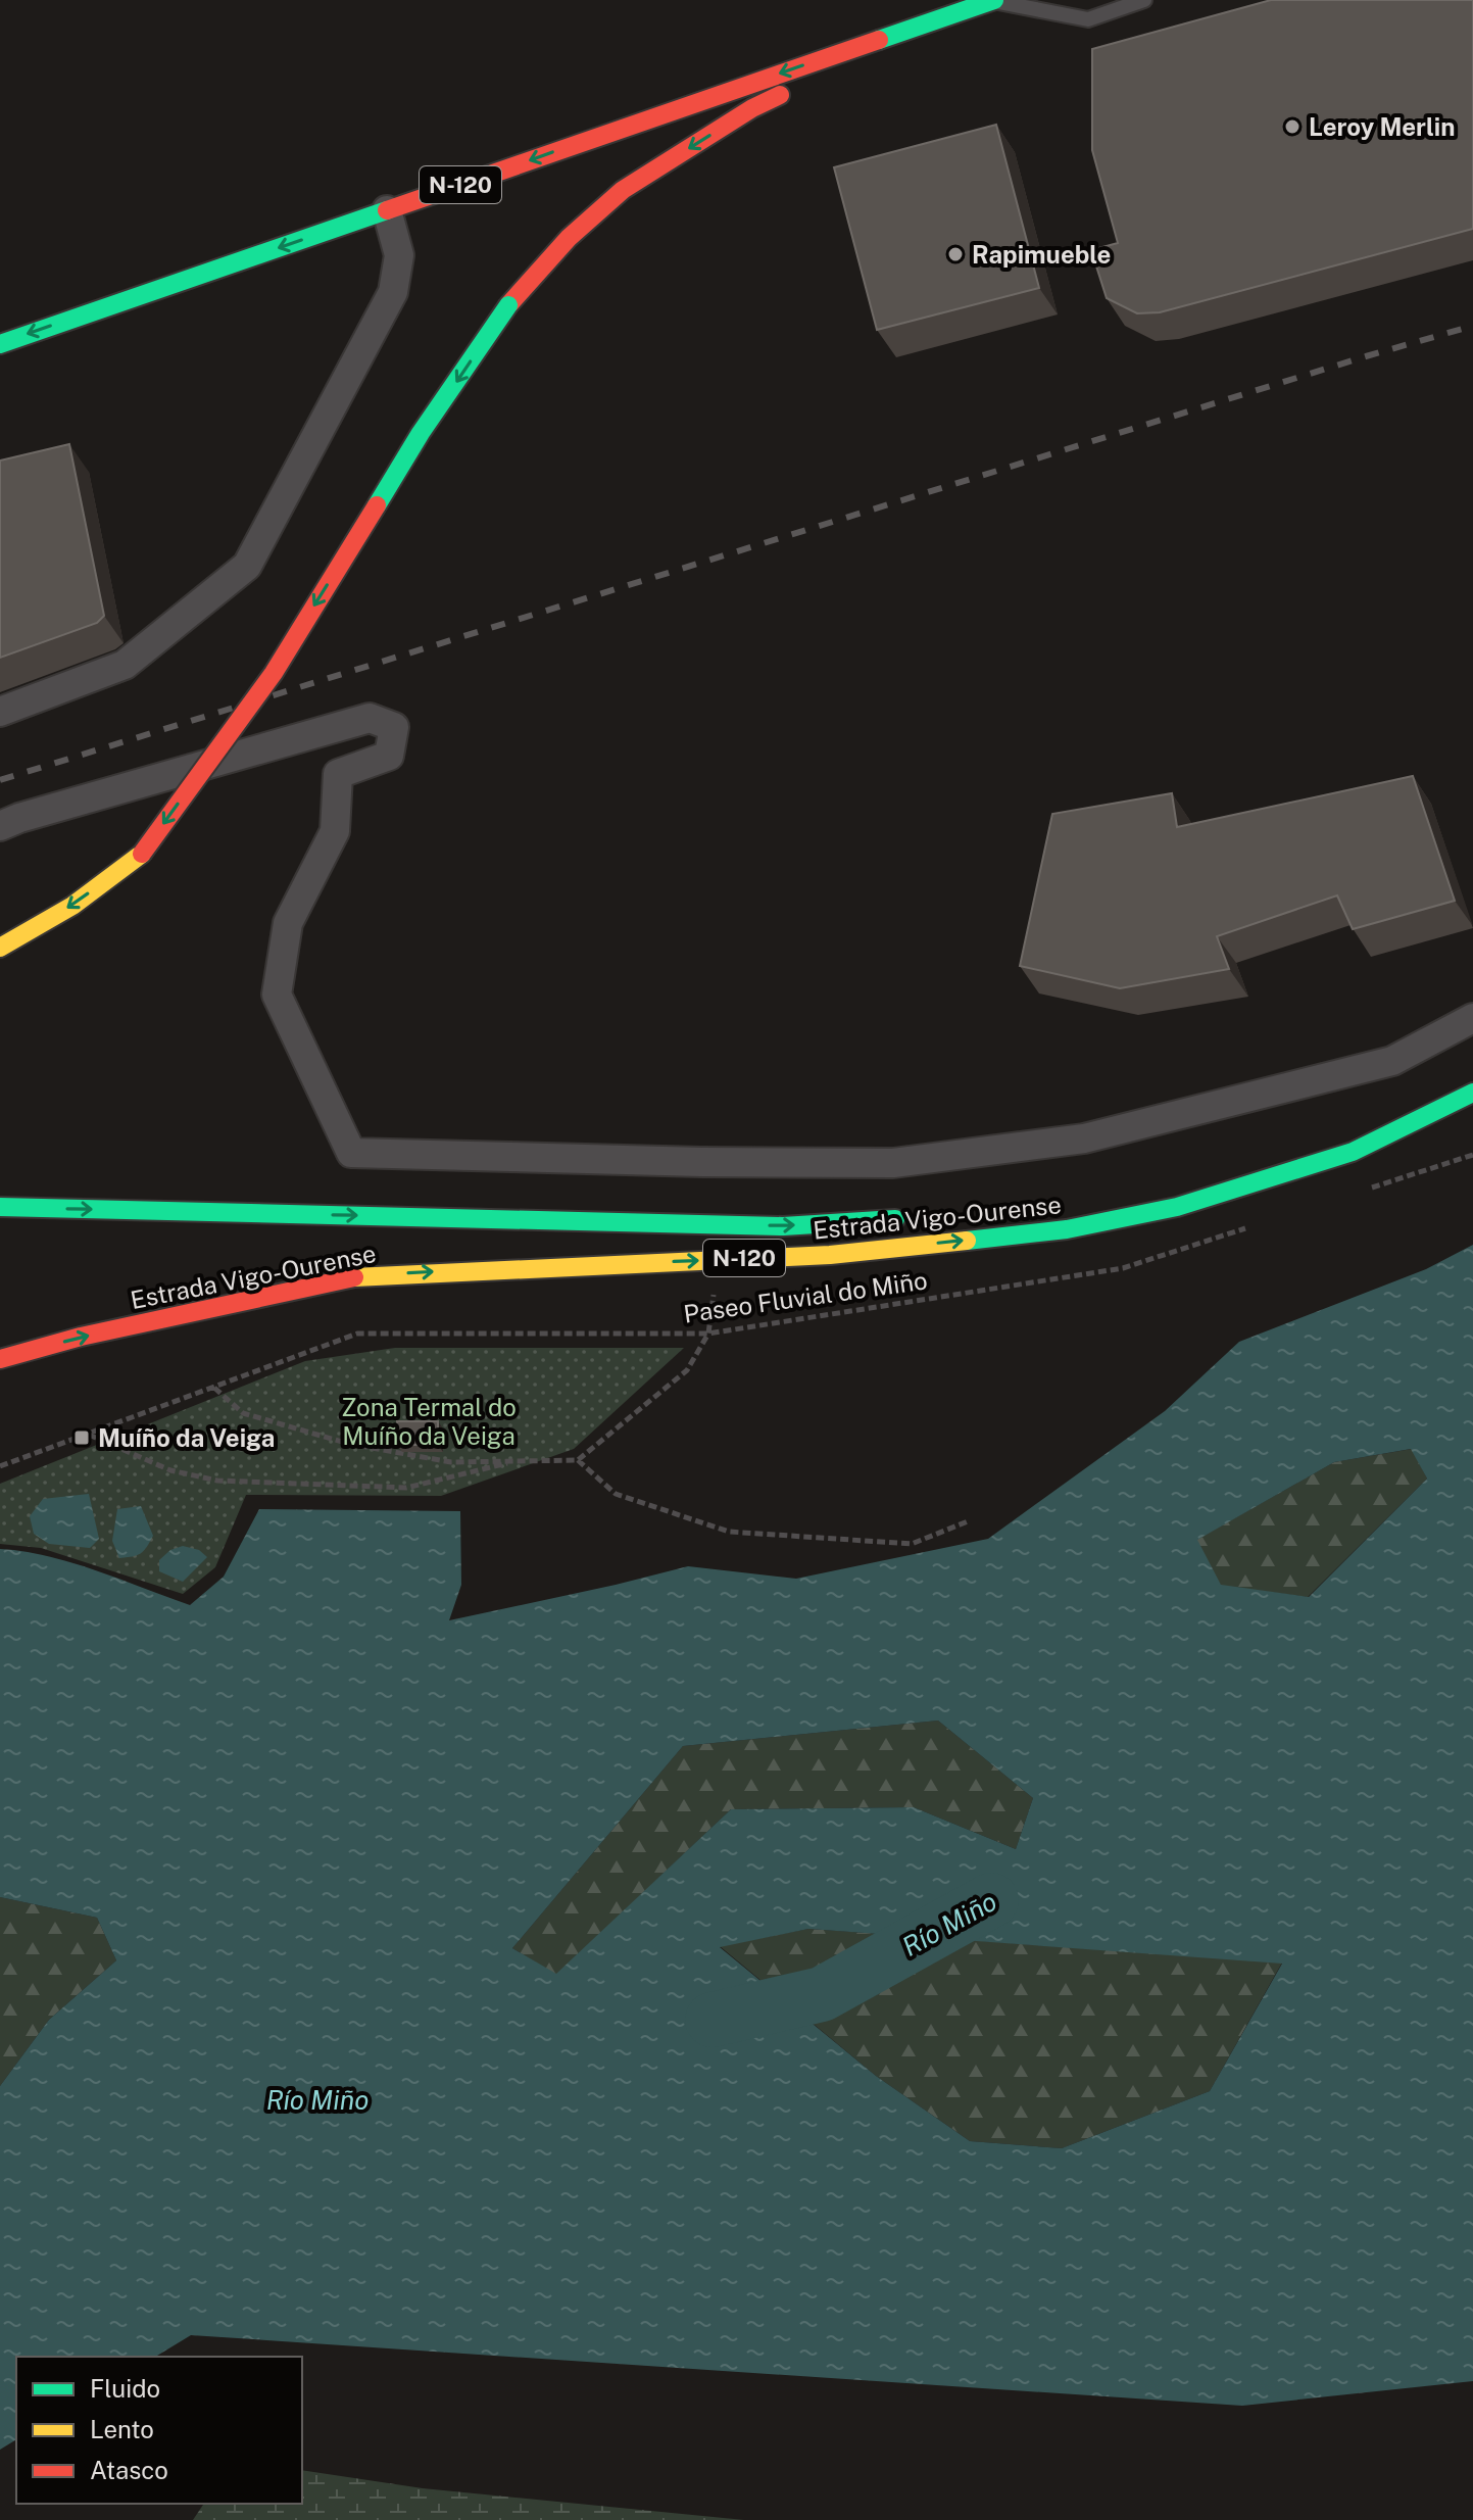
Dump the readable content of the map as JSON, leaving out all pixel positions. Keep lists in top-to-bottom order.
{
  "streets": {
    "highway": ["N-120", "Estrada Vigo-Ourense"],
    "path": ["Paseo Fluvial do Miño"]
  },
  "water": ["Río Miño"],
  "parks": ["Zona Termal do Muíño da Veiga"],
  "places": {
    "other": ["Leroy Merlin", "Rapimueble"],
    "transit": ["Muíño da Veiga"]
  },
  "legend": ["Fluido", "Lento", "Atasco"]
}
